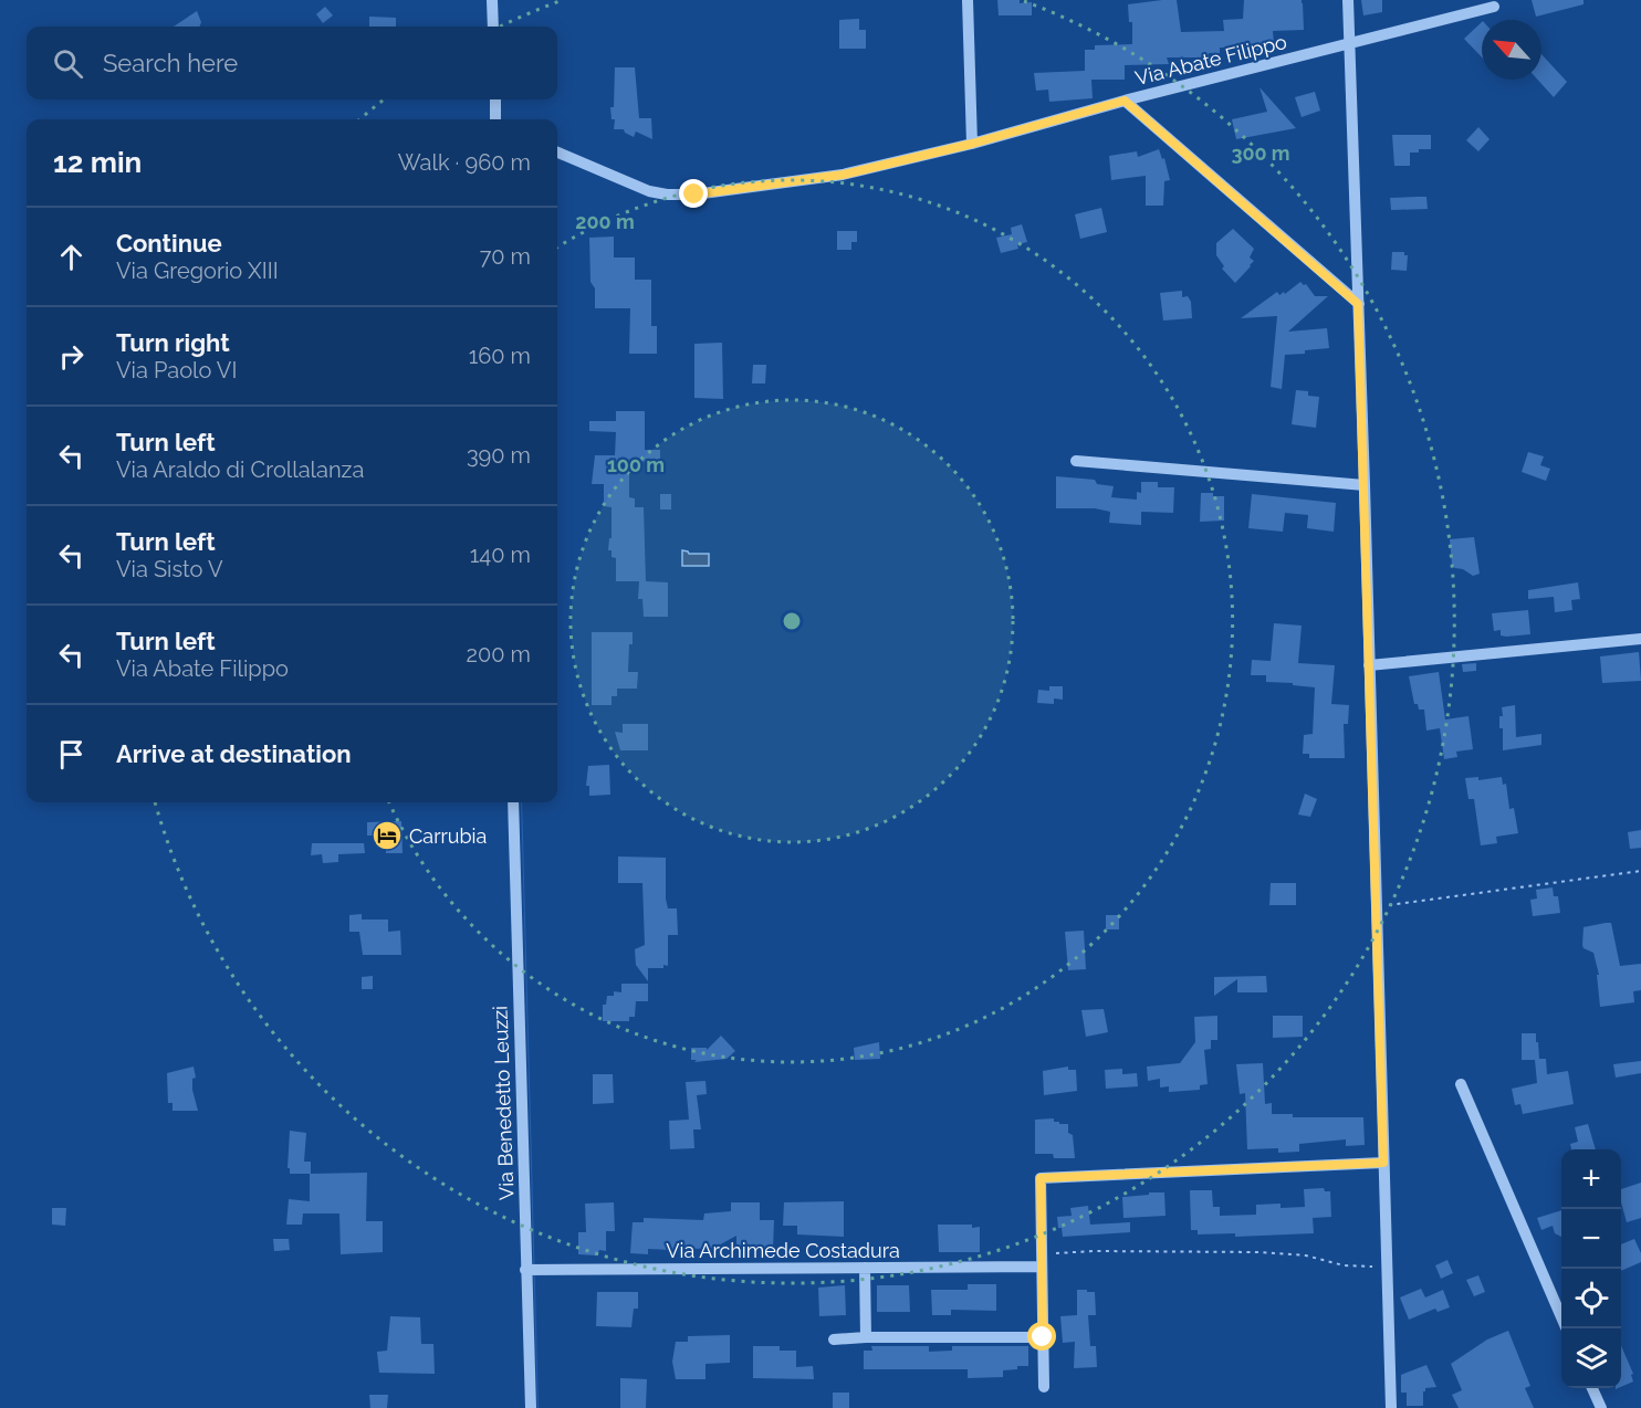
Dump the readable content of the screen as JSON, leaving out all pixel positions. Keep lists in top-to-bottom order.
{
  "streets": {
    "street": ["Via Abate Filippo", "Via Benedetto Leuzzi", "Via Archimede Costadura"]
  },
  "crossings": [
    ["Via Benedetto Leuzzi", "Via Archimede Costadura"]
  ],
  "places": {
    "hotel": ["Carrubia"]
  },
  "north": "top left",
  "page": {
    "search": "Search here",
    "heading": ["12 min", "Walk · 960 m"],
    "list": [
      ["Continue", "Via Gregorio XIII", "70 m"],
      ["Turn right", "Via Paolo VI", "160 m"],
      ["Turn left", "Via Araldo di Crollalanza", "390 m"],
      ["Turn left", "Via Sisto V", "140 m"],
      ["Turn left", "Via Abate Filippo", "200 m"],
      "Arrive at destination"
    ],
    "map_buttons": ["+", "−"]
  },
  "rings": ["300 m", "200 m", "100 m"]
}
